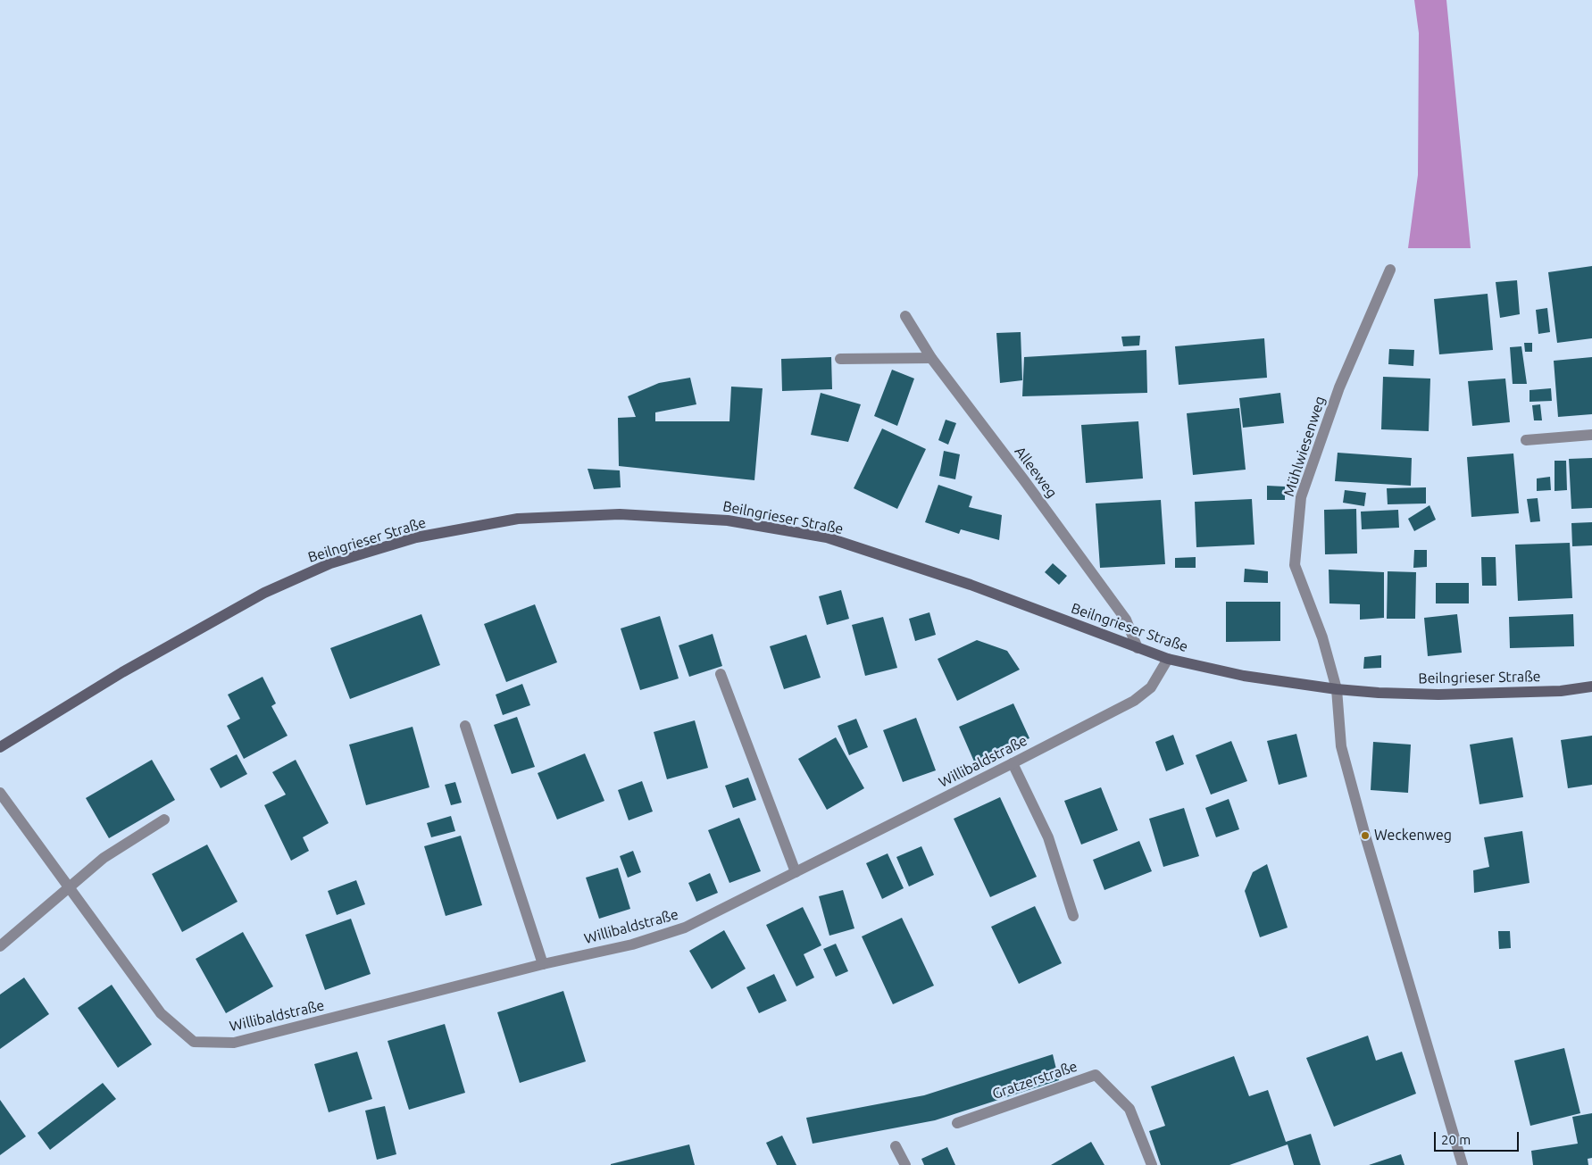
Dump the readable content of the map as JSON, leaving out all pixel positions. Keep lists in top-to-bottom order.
{
  "streets": {
    "main road": ["Beilngrieser Straße"],
    "street": [
      "Mühlwiesenweg",
      "Alleeweg",
      "Willibaldstraße",
      "Gratzerstraße"
    ]
  },
  "crossings": [
    ["Mühlwiesenweg", "Beilngrieser Straße"],
    ["Alleeweg", "Beilngrieser Straße"],
    ["Beilngrieser Straße", "Willibaldstraße"]
  ],
  "places": ["Weckenweg"],
  "scale_bar": "20 m"
}
